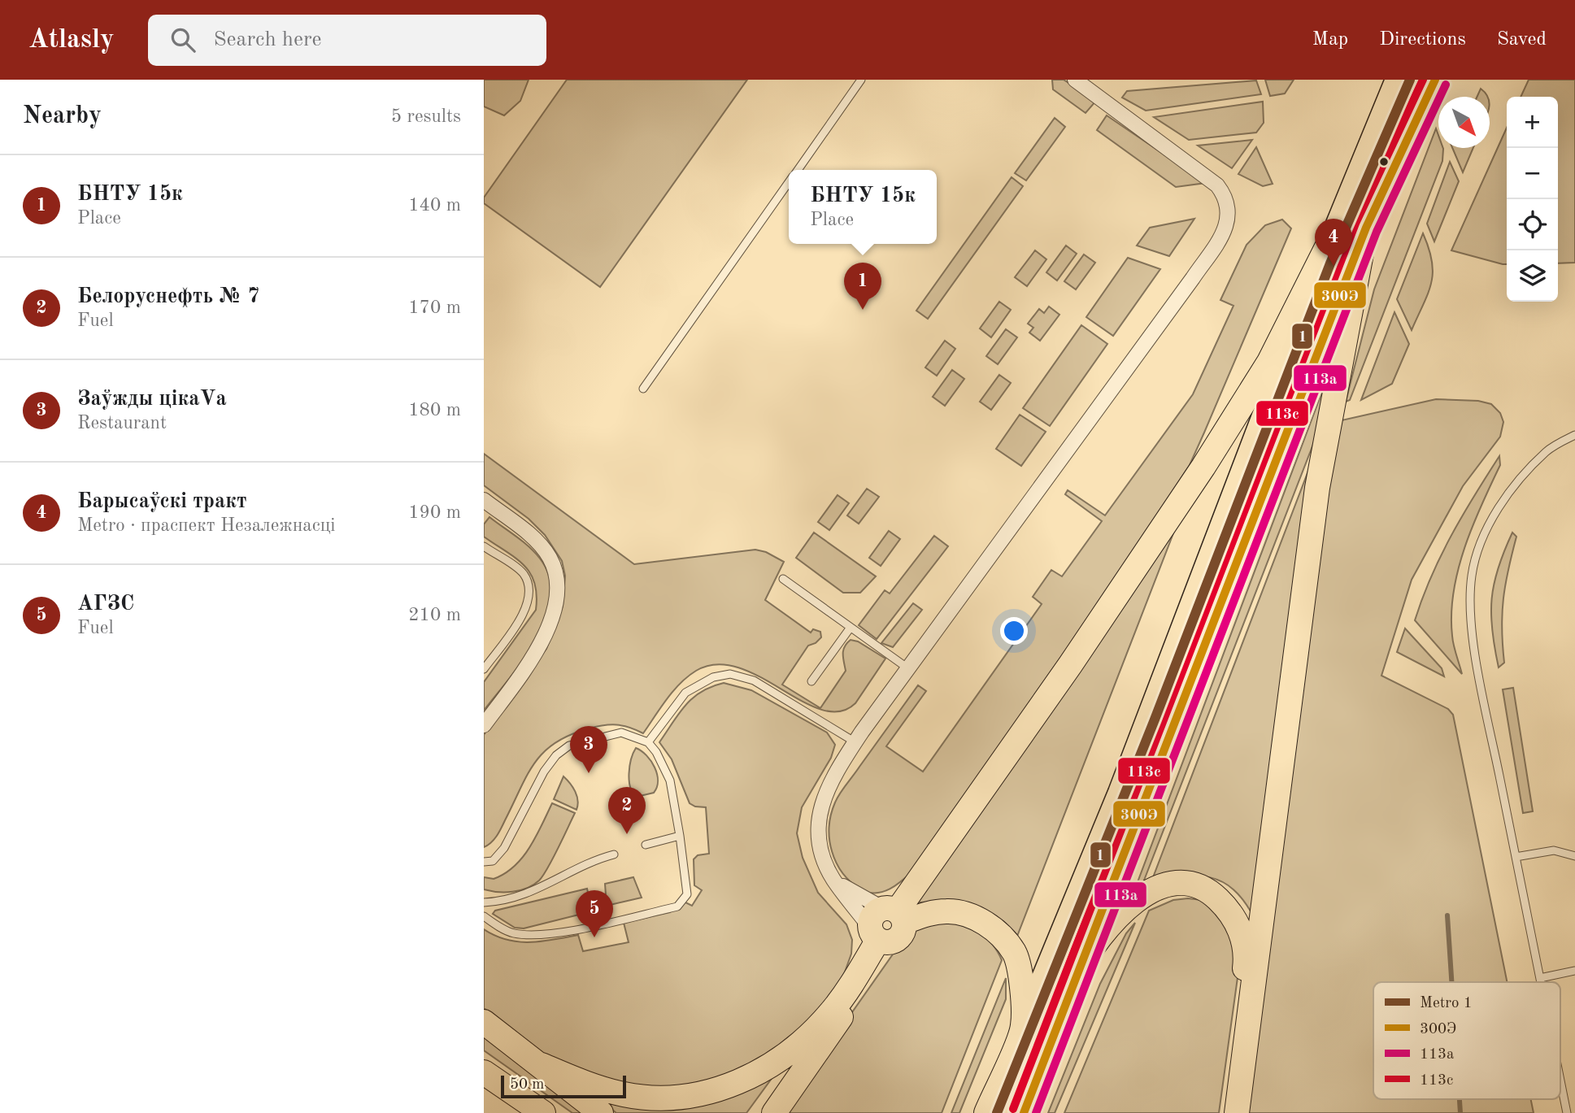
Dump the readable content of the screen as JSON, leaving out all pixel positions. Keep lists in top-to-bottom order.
{
  "lines": [
    "metro line 1",
    "transit line 300Э",
    "transit line 113с",
    "transit line 113а"
  ],
  "legend": [
    "Metro 1",
    "300Э",
    "113а",
    "113с"
  ],
  "scale_bar": "50 m",
  "north": "bottom right",
  "page": {
    "header": "Atlasly",
    "search": "Search here",
    "nav": ["Map", "Directions", "Saved"],
    "heading": ["Nearby", "5 results"],
    "map_buttons": ["+", "−"],
    "list": [
      {
        "mark": "1",
        "name": "БНТУ 15к",
        "note": "Place",
        "value": "140 m"
      },
      {
        "mark": "2",
        "name": "Белоруснефть № 7",
        "note": "Fuel",
        "value": "170 m"
      },
      {
        "mark": "3",
        "name": "Заўжды цікаVа",
        "note": "Restaurant",
        "value": "180 m"
      },
      {
        "mark": "4",
        "name": "Барысаўскі тракт",
        "note": "Metro · праспект Незалежнасці",
        "value": "190 m"
      },
      {
        "mark": "5",
        "name": "АГЗС",
        "note": "Fuel",
        "value": "210 m"
      }
    ],
    "popup": ["БНТУ 15к", "Place"],
    "pins": [
      "4",
      "1",
      "3",
      "2",
      "5"
    ],
    "scale": "50 m"
  }
}
